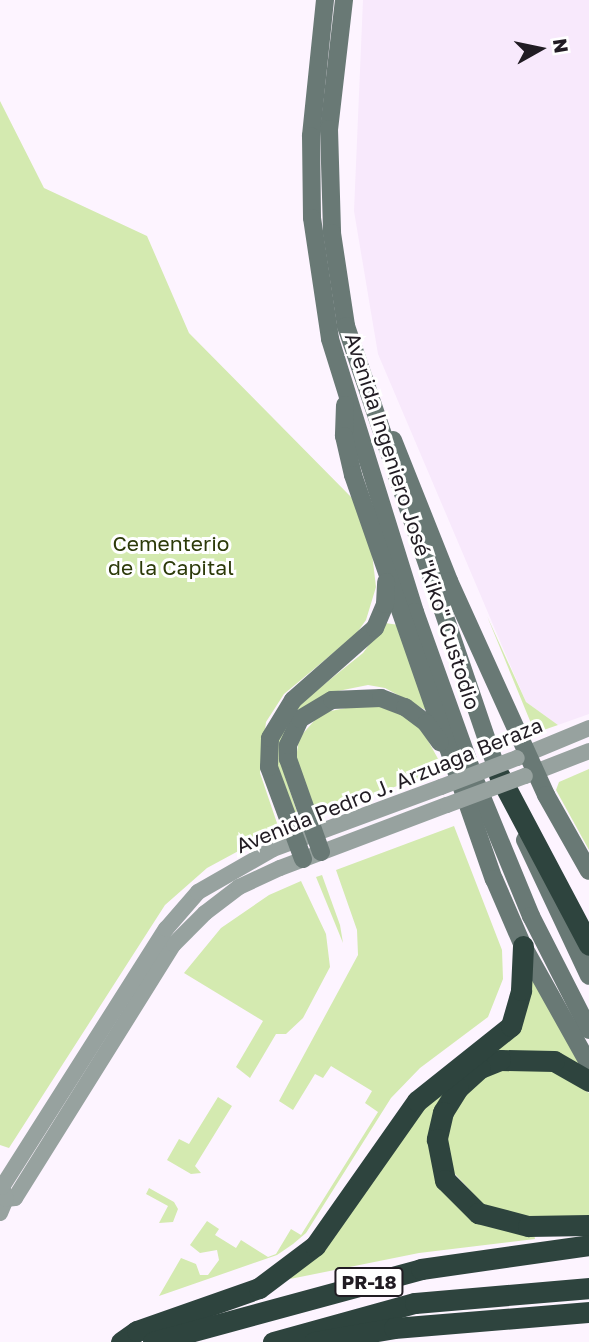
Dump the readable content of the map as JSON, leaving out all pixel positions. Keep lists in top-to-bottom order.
{
  "streets": {
    "highway": ["PR-18"],
    "main road": ["Avenida Ingeniero José \"Kiko\" Custodio"],
    "street": ["Avenida Pedro J. Arzuaga Beraza"]
  },
  "parks": ["Cementerio de la Capital"],
  "north": "right"
}
